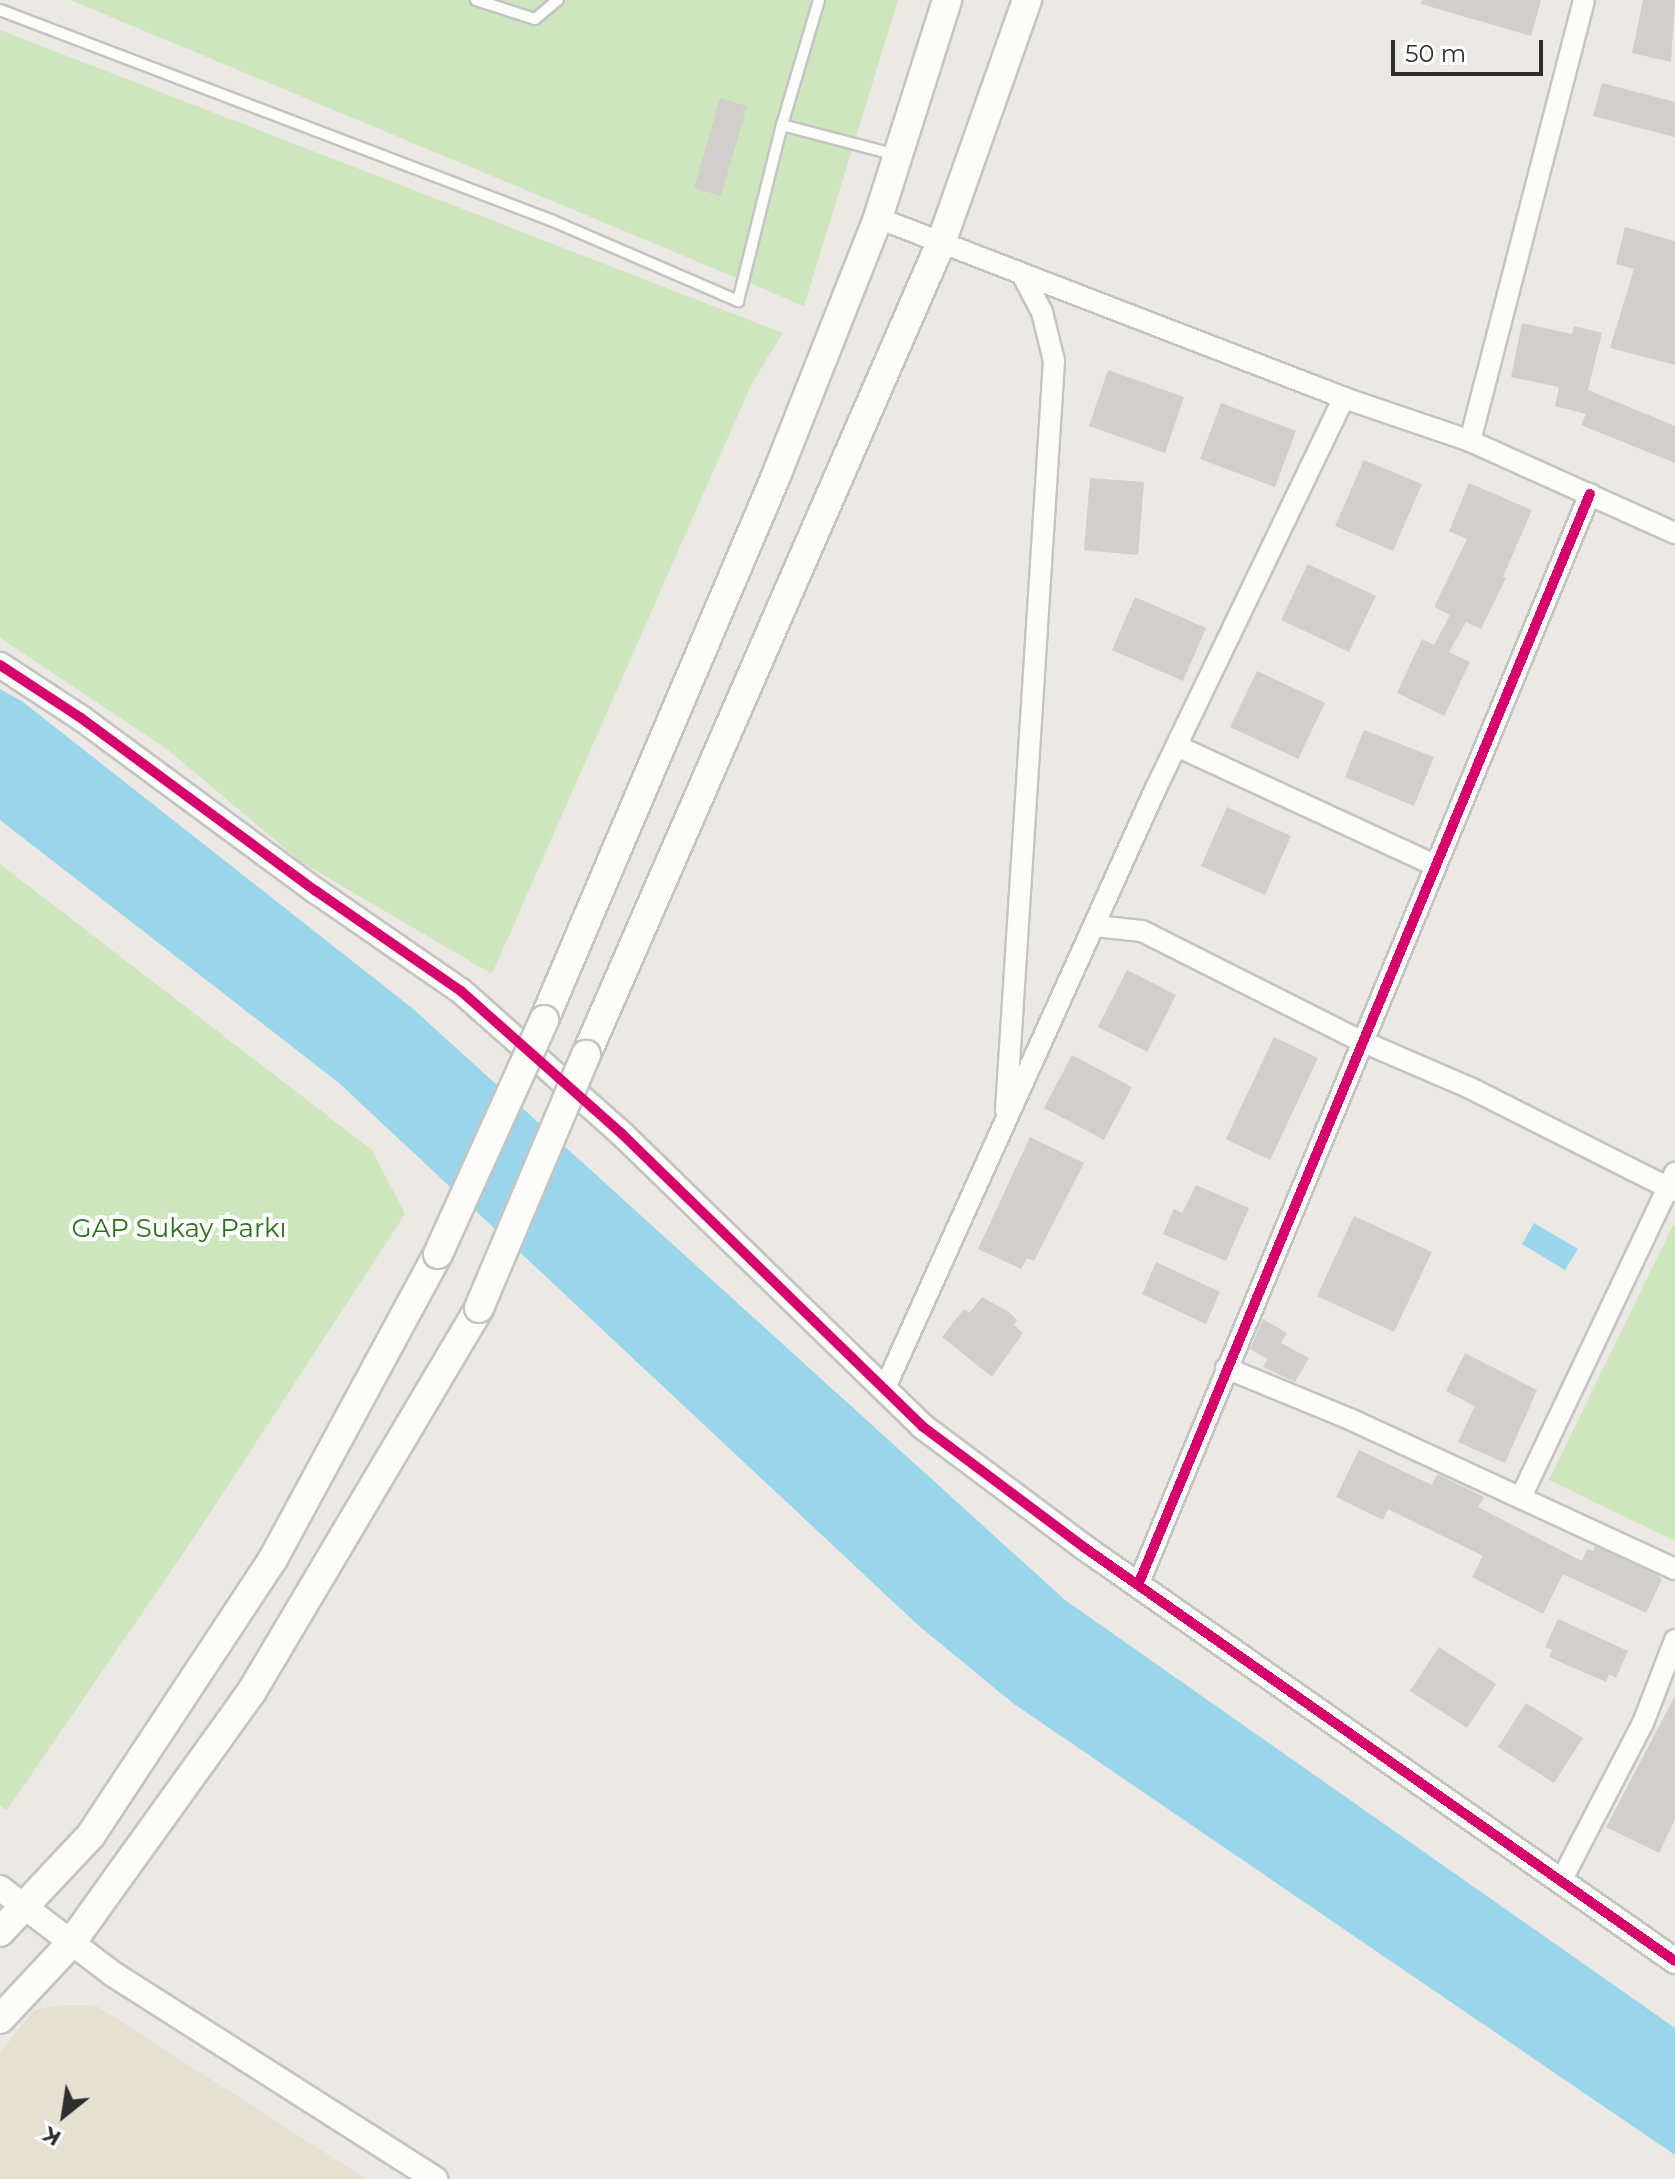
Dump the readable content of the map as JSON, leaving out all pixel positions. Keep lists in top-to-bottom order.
{
  "parks": ["GAP Sukay Parkı"],
  "scale_bar": "50 m",
  "north": "bottom left"
}
